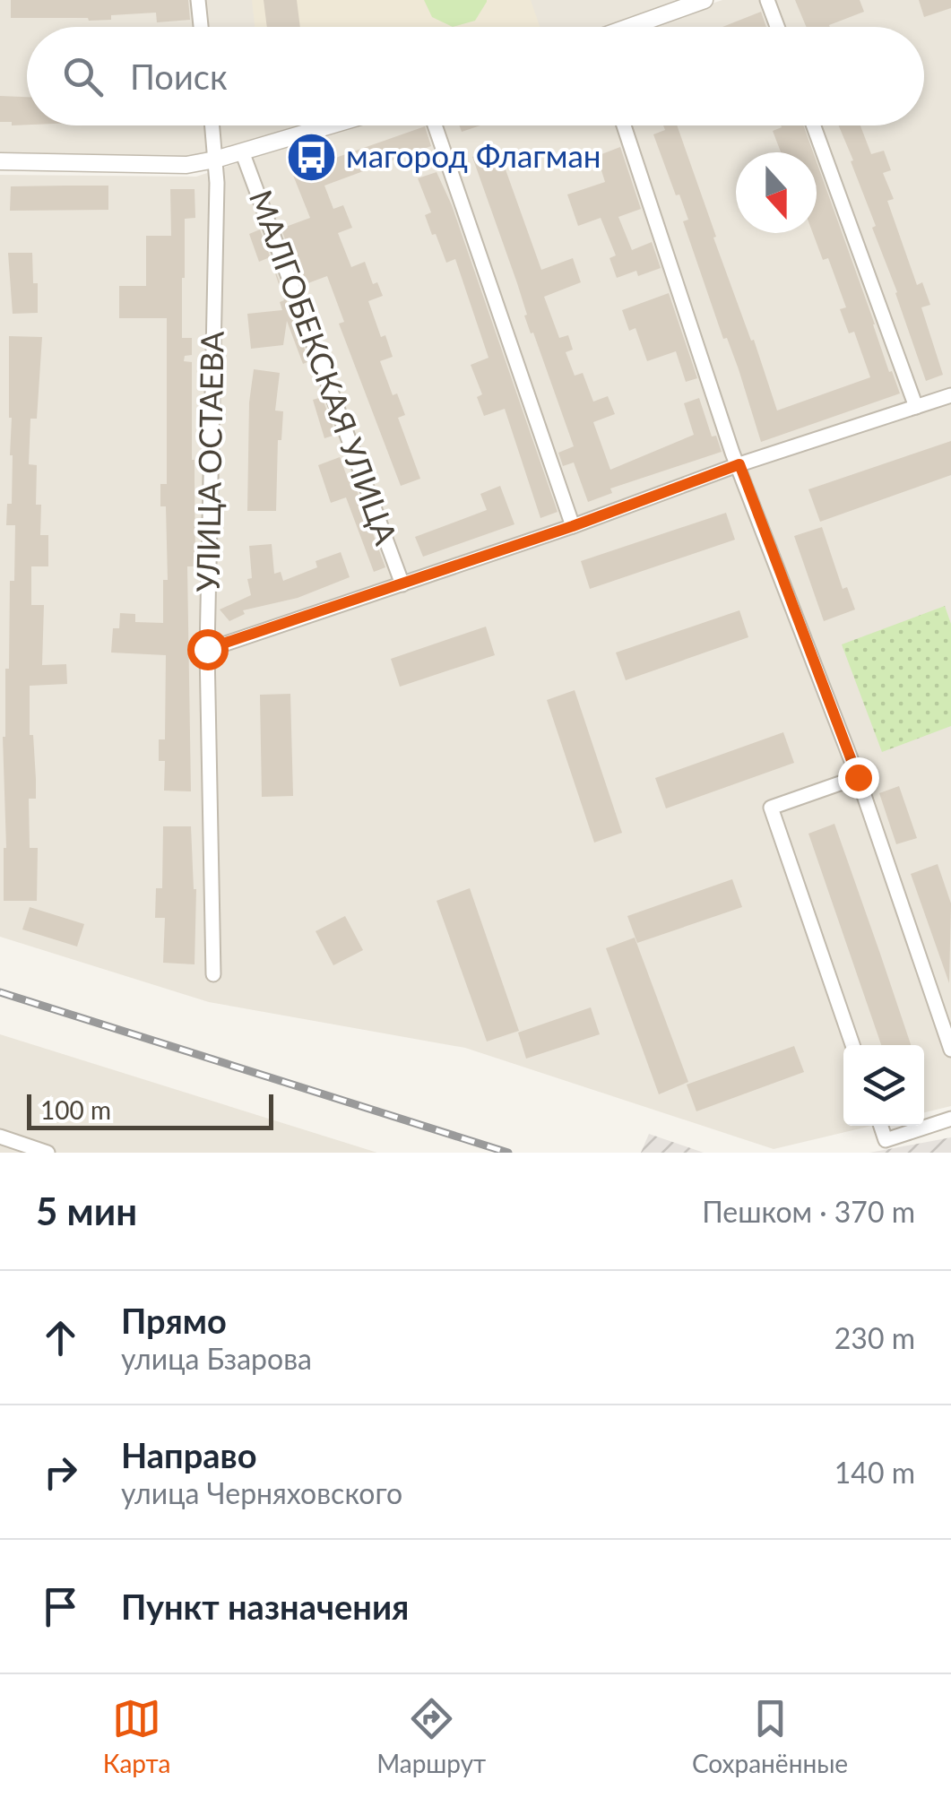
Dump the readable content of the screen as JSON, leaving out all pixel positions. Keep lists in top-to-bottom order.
{
  "streets": {
    "street": ["МАЛГОБЕКСКАЯ УЛИЦА", "УЛИЦА ОСТАЕВА"]
  },
  "places": {
    "bus stop": ["магород Флагман"]
  },
  "scale_bar": "100 m",
  "north": "bottom",
  "page": {
    "search": "Поиск",
    "scale": "100 m",
    "heading": ["5 мин", "Пешком · 370 m"],
    "list": [
      ["Прямо", "улица Бзарова", "230 m"],
      ["Направо", "улица Черняховского", "140 m"],
      "Пункт назначения"
    ],
    "nav": ["Карта", "Маршрут", "Сохранённые"]
  }
}
